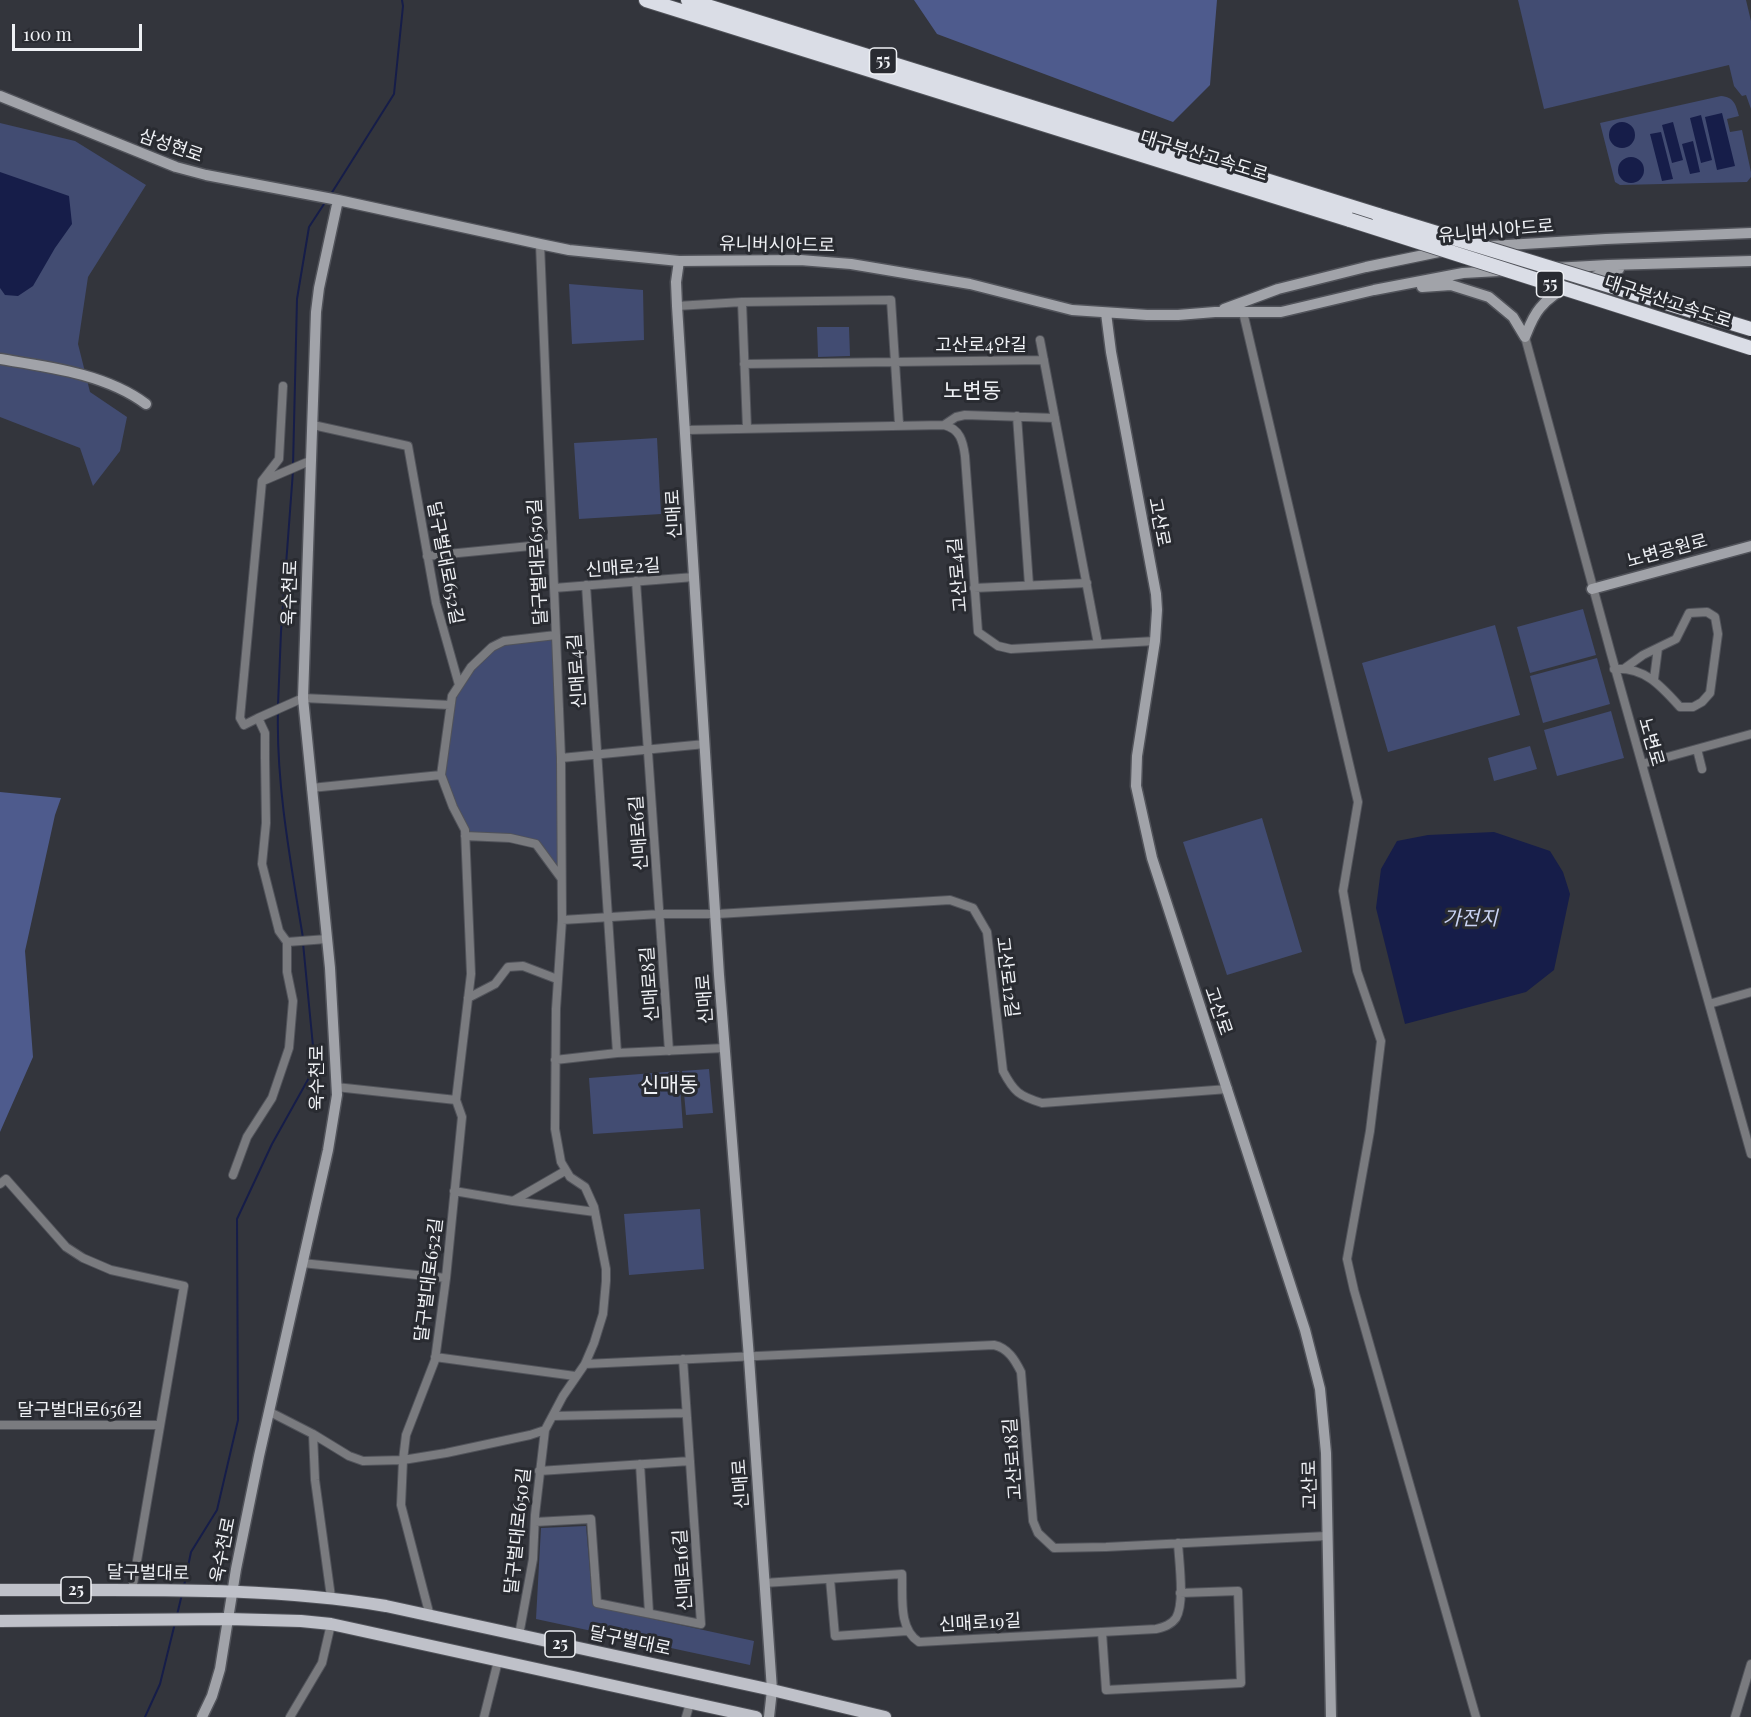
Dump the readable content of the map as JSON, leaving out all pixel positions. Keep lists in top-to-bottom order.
{
  "streets": {
    "highway": ["55", "대구부산고속도로"],
    "main road": [
      "삼성현로",
      "유니버시아드로",
      "신매로",
      "고산로",
      "노변공원로",
      "욱수천로",
      "달구벌대로",
      "25"
    ],
    "street": [
      "고산로4안길",
      "달구벌대로650길",
      "달구벌대로652길",
      "신매로2길",
      "고산로4길",
      "신매로4길",
      "노변로",
      "신매로6길",
      "고산로12길",
      "신매로8길",
      "달구벌대로656길",
      "고산로18길",
      "신매로16길",
      "신매로19길"
    ]
  },
  "crossings": [
    ["삼성현로", "유니버시아드로"],
    ["삼성현로", "욱수천로"],
    ["유니버시아드로", "신매로"],
    ["유니버시아드로", "고산로"],
    ["유니버시아드로", "달구벌대로650길"],
    ["유니버시아드로", "욱수천로"],
    ["고산로4안길", "고산로4길"],
    ["신매로", "신매로2길"],
    ["신매로", "고산로12길"],
    ["신매로", "고산로18길"],
    ["신매로", "달구벌대로"],
    ["고산로", "고산로4길"],
    ["고산로", "고산로12길"],
    ["고산로", "고산로18길"],
    ["노변공원로", "노변로"],
    ["달구벌대로650길", "달구벌대로652길"],
    ["달구벌대로650길", "신매로2길"],
    ["달구벌대로650길", "신매로16길"],
    ["달구벌대로650길", "달구벌대로"],
    ["달구벌대로652길", "욱수천로"],
    ["달구벌대로652길", "달구벌대로"],
    ["신매로2길", "신매로4길"],
    ["욱수천로", "달구벌대로"],
    ["욱수천로", "25"],
    ["신매로4길", "신매로6길"],
    ["신매로6길", "신매로8길"],
    ["달구벌대로656길", "달구벌대로"],
    ["고산로18길", "신매로19길"]
  ],
  "districts": ["노변동", "신매동"],
  "water": ["가전지"],
  "scale_bar": "100 m"
}
